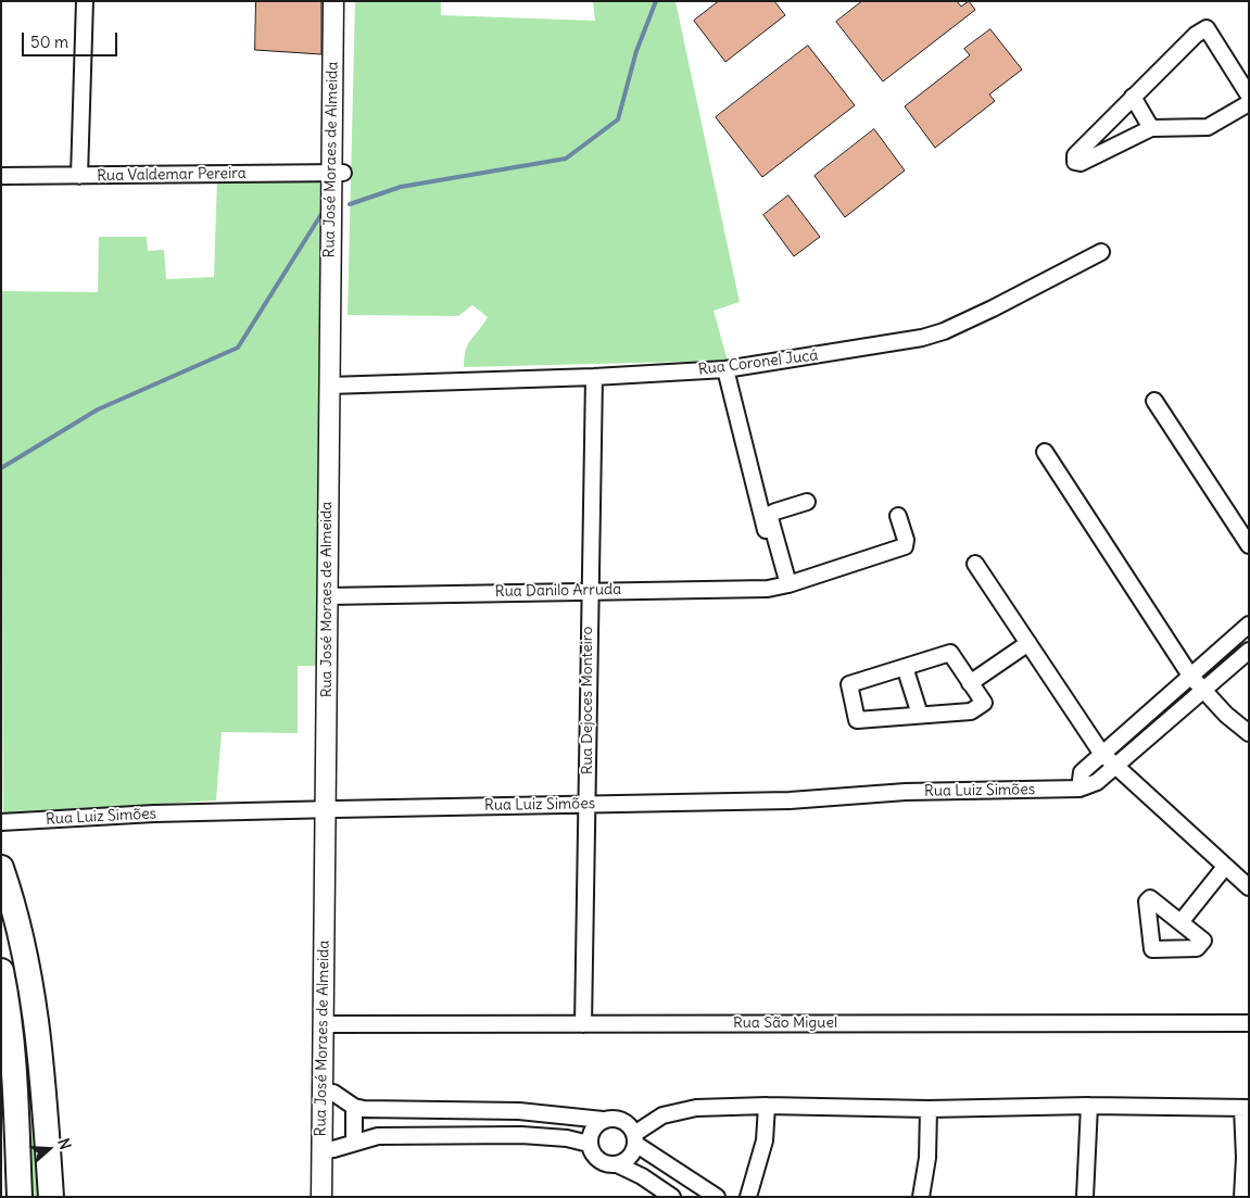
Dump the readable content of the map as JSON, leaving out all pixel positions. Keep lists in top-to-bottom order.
{
  "streets": {
    "street": [
      "Rua José Moraes de Almeida",
      "Rua Valdemar Pereira",
      "Rua Coronel Jucá",
      "Rua Danilo Arruda",
      "Rua Dejoces Monteiro",
      "Rua Luiz Simões",
      "Rua São Miguel"
    ]
  },
  "crossings": [
    ["Rua José Moraes de Almeida", "Rua Valdemar Pereira"],
    ["Rua José Moraes de Almeida", "Rua Coronel Jucá"],
    ["Rua José Moraes de Almeida", "Rua Danilo Arruda"],
    ["Rua José Moraes de Almeida", "Rua Luiz Simões"],
    ["Rua José Moraes de Almeida", "Rua São Miguel"],
    ["Rua Coronel Jucá", "Rua Dejoces Monteiro"],
    ["Rua Danilo Arruda", "Rua Dejoces Monteiro"],
    ["Rua Dejoces Monteiro", "Rua Luiz Simões"],
    ["Rua Dejoces Monteiro", "Rua São Miguel"]
  ],
  "scale_bar": "50 m",
  "north": "right"
}
